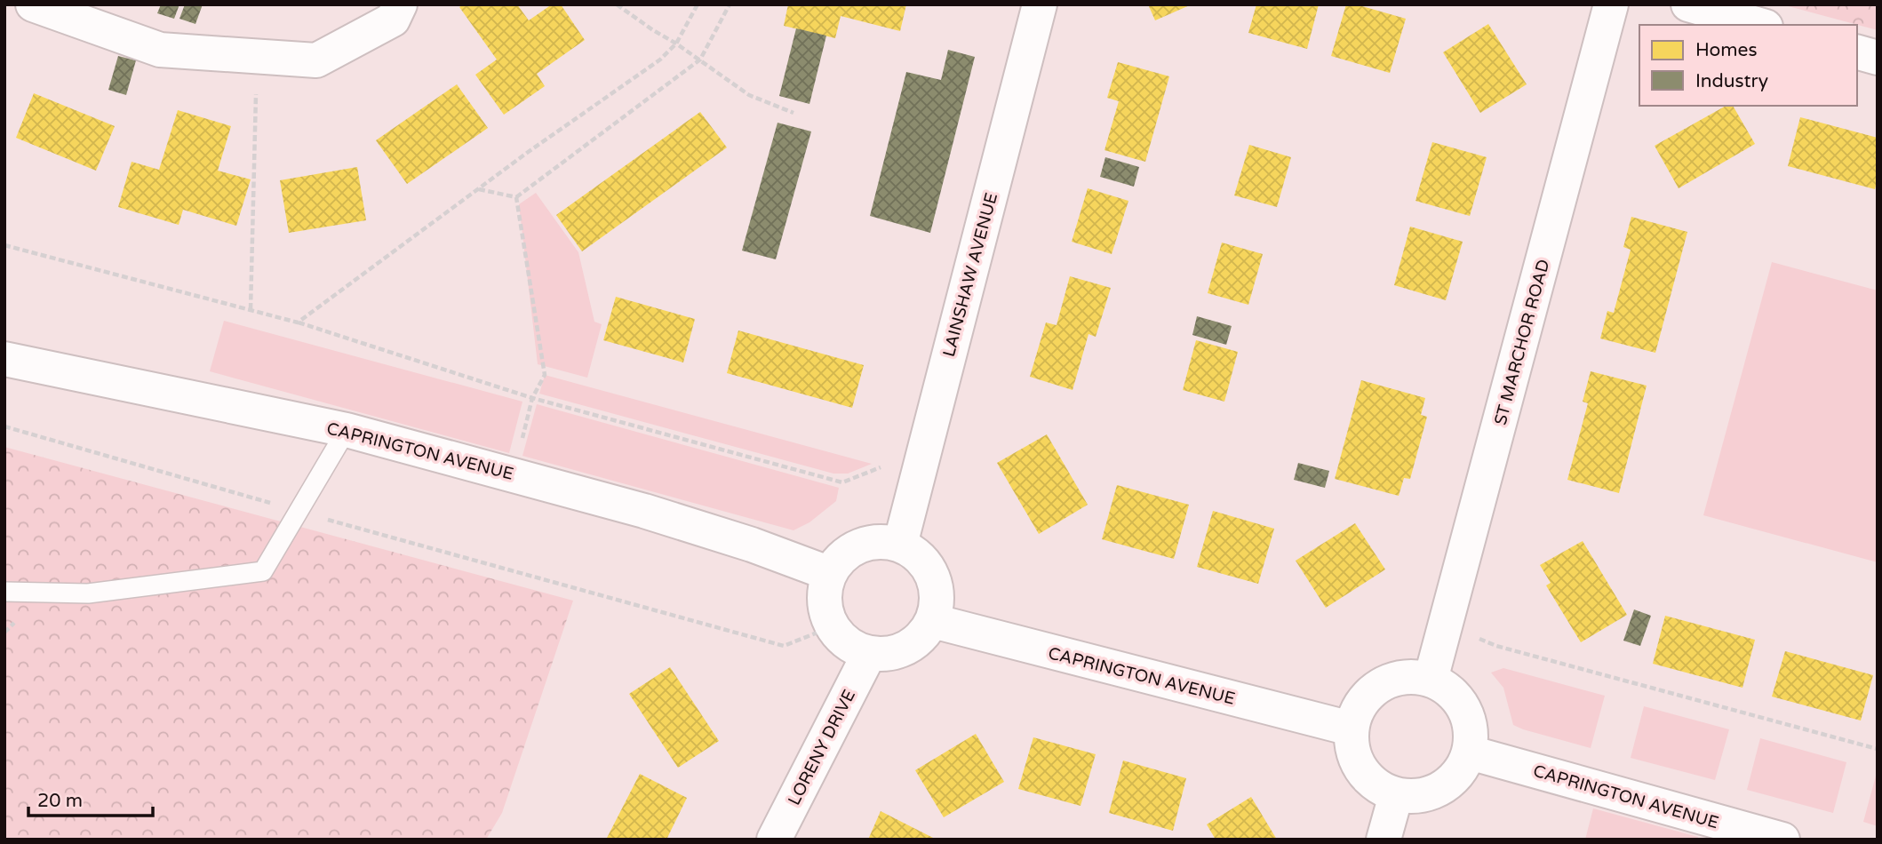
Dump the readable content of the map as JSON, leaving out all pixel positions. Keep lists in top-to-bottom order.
{
  "streets": {
    "street": [
      "LAINSHAW AVENUE",
      "ST MARCHOR ROAD",
      "CAPRINGTON AVENUE",
      "LORENY DRIVE"
    ]
  },
  "crossings": [
    ["LAINSHAW AVENUE", "CAPRINGTON AVENUE"],
    ["LAINSHAW AVENUE", "LORENY DRIVE"],
    ["ST MARCHOR ROAD", "CAPRINGTON AVENUE"],
    ["CAPRINGTON AVENUE", "LORENY DRIVE"]
  ],
  "legend": ["Homes", "Industry"],
  "scale_bar": "20 m"
}
